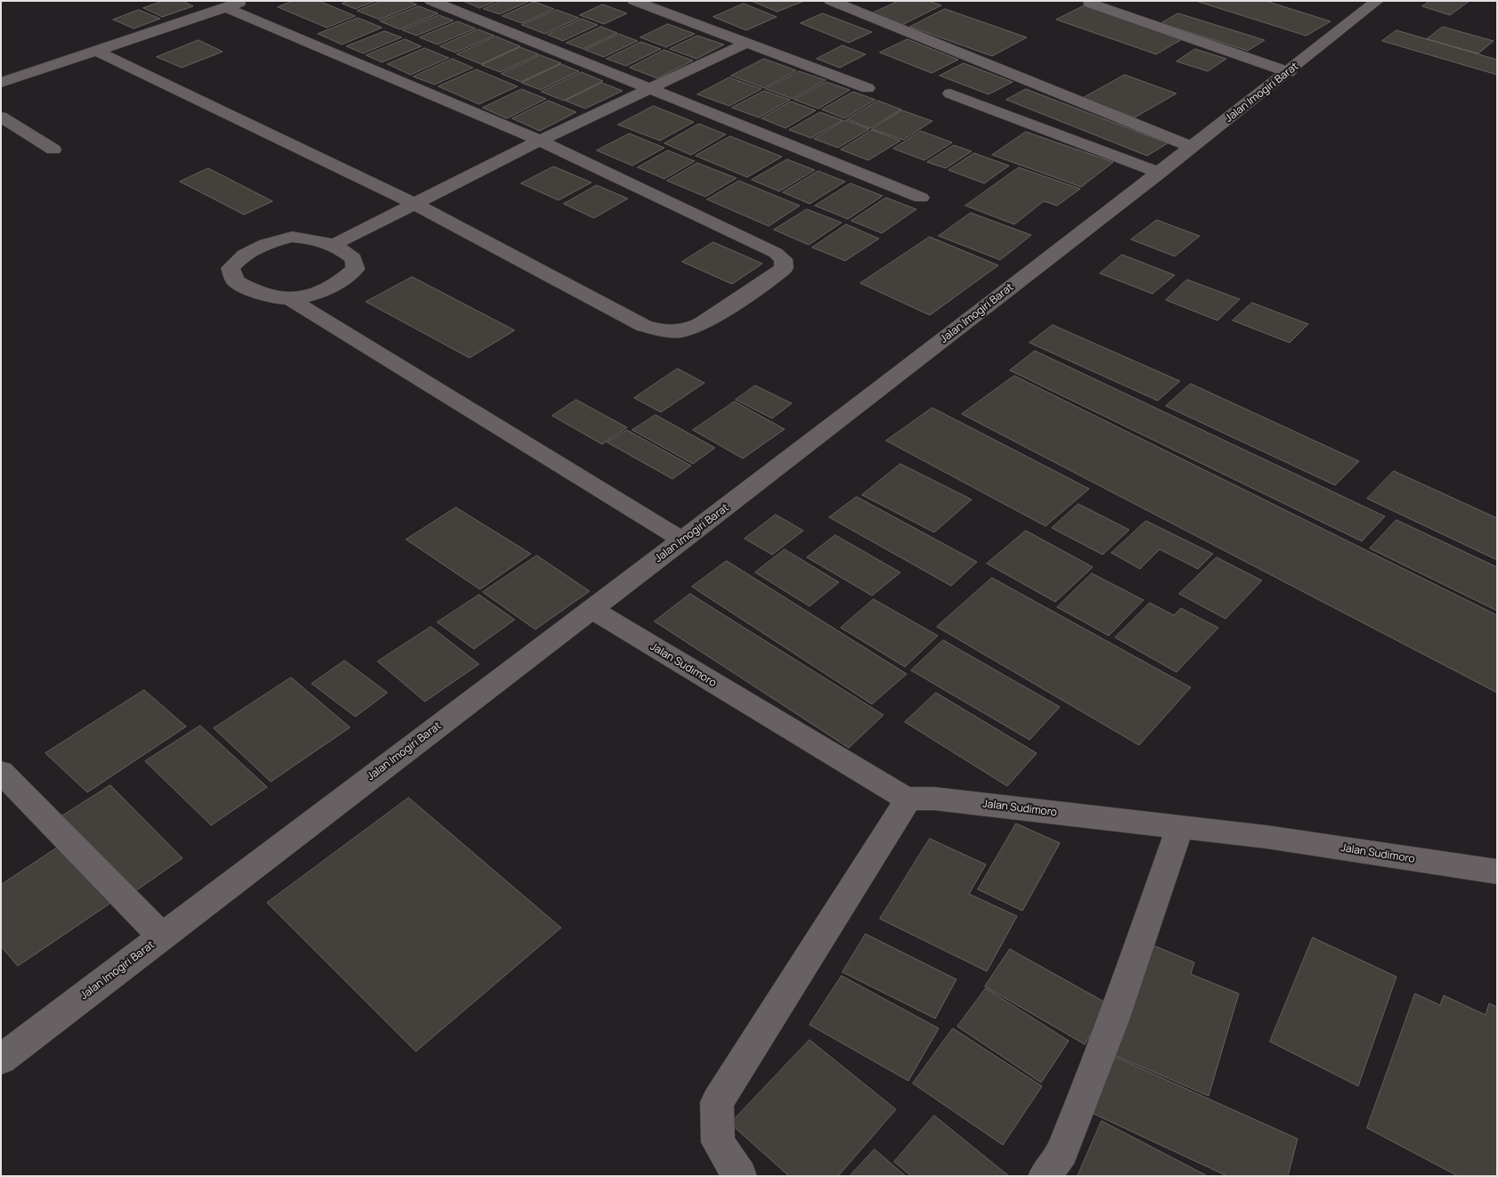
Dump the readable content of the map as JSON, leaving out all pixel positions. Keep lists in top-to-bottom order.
{
  "streets": {
    "street": ["Jalan Imogiri Barat", "Jalan Sudimoro"]
  },
  "crossings": [
    ["Jalan Imogiri Barat", "Jalan Sudimoro"]
  ]
}
